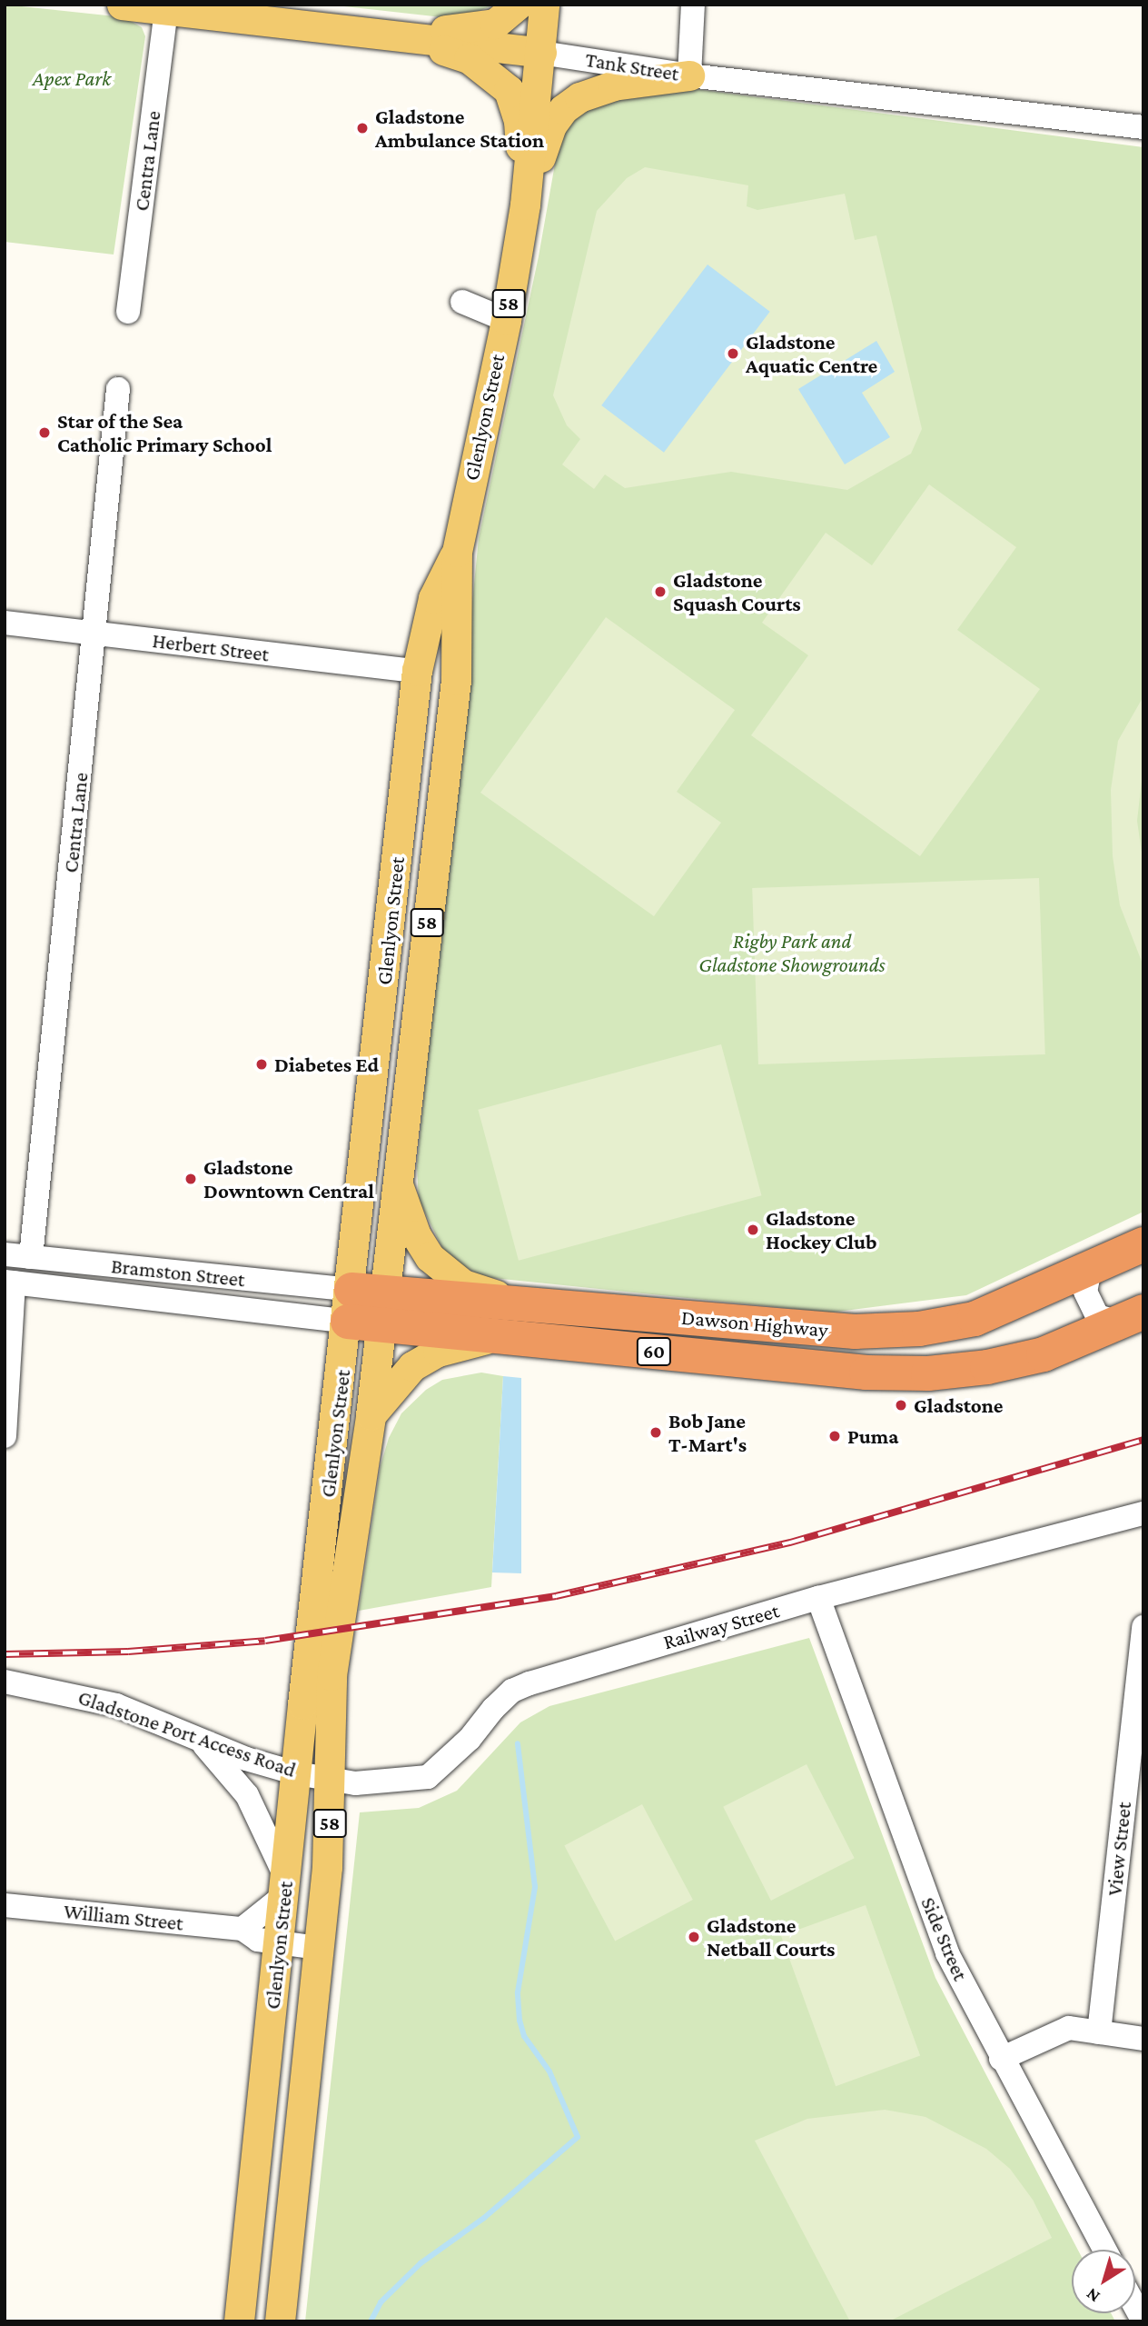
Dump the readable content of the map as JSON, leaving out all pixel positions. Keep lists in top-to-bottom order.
{
  "streets": {
    "highway": ["Dawson Highway", "60"],
    "main road": ["Tank Street", "58", "Glenlyon Street"],
    "street": [
      "Centra Lane",
      "Herbert Street",
      "Bramston Street",
      "Railway Street",
      "Gladstone Port Access Road",
      "View Street",
      "William Street",
      "Side Street"
    ]
  },
  "crossings": [
    ["Tank Street", "Centra Lane"],
    ["Tank Street", "Glenlyon Street"],
    ["Centra Lane", "Herbert Street"],
    ["Centra Lane", "Bramston Street"],
    ["Glenlyon Street", "Herbert Street"],
    ["Glenlyon Street", "Bramston Street"],
    ["Glenlyon Street", "Dawson Highway"],
    ["Glenlyon Street", "60"],
    ["Glenlyon Street", "Railway Street"],
    ["Glenlyon Street", "Gladstone Port Access Road"],
    ["Glenlyon Street", "William Street"],
    ["Bramston Street", "Dawson Highway"],
    ["Dawson Highway", "60"],
    ["Railway Street", "Gladstone Port Access Road"],
    ["Railway Street", "Side Street"]
  ],
  "parks": ["Apex Park", "Rigby Park and Gladstone Showgrounds"],
  "places": [
    "Gladstone Ambulance Station",
    "Gladstone Aquatic Centre",
    "Star of the Sea Catholic Primary School",
    "Gladstone Squash Courts",
    "Diabetes Ed",
    "Gladstone Downtown Central",
    "Gladstone Hockey Club",
    "Gladstone",
    "Bob Jane T-Mart's",
    "Puma",
    "Gladstone Netball Courts"
  ],
  "north": "bottom left"
}
